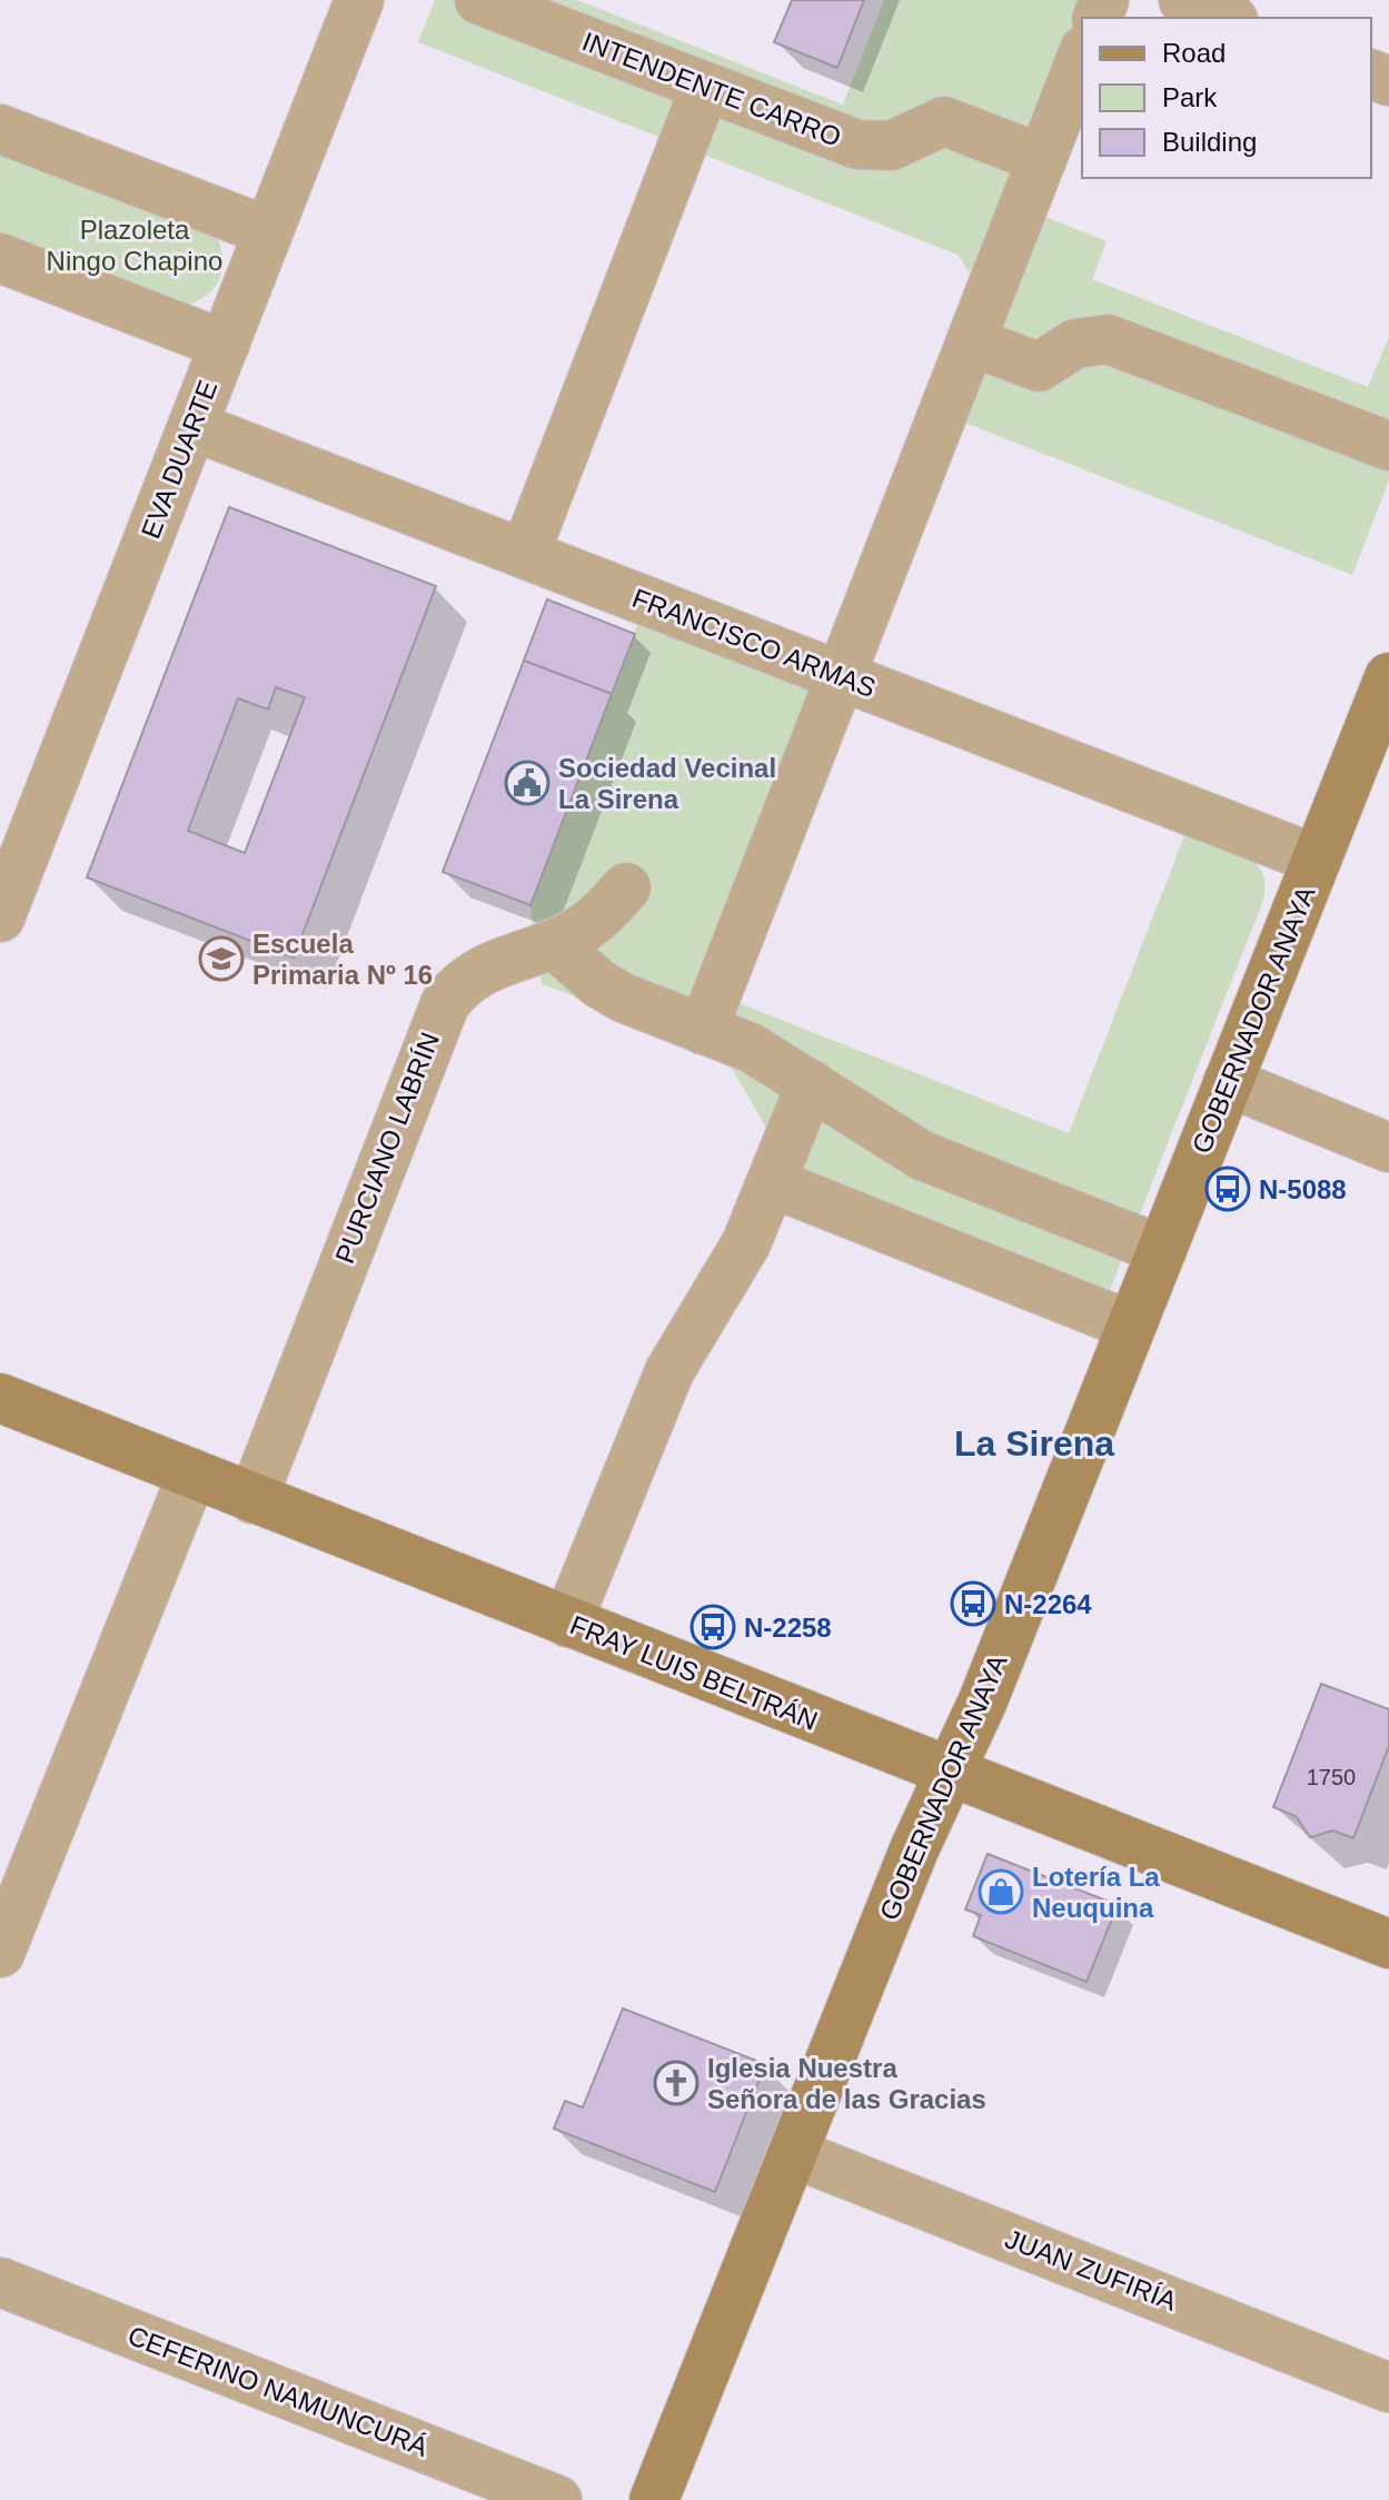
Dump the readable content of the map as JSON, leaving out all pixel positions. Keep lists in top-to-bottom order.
{
  "streets": {
    "street": [
      "INTENDENTE CARRO",
      "EVA DUARTE",
      "FRANCISCO ARMAS",
      "GOBERNADOR ANAYA",
      "PURCIANO LABRÍN",
      "FRAY LUIS BELTRÁN",
      "JUAN ZUFIRÍA",
      "CEFERINO NAMUNCURÁ"
    ]
  },
  "crossings": [
    ["EVA DUARTE", "FRANCISCO ARMAS"],
    ["FRANCISCO ARMAS", "GOBERNADOR ANAYA"],
    ["GOBERNADOR ANAYA", "FRAY LUIS BELTRÁN"],
    ["GOBERNADOR ANAYA", "JUAN ZUFIRÍA"],
    ["PURCIANO LABRÍN", "FRAY LUIS BELTRÁN"]
  ],
  "districts": ["La Sirena"],
  "parks": ["Plazoleta Ningo Chapino"],
  "places": {
    "public building": ["Sociedad Vecinal La Sirena"],
    "school or university": ["Escuela Primaria Nº 16"],
    "bus stop": ["N-5088", "N-2264", "N-2258"],
    "shop": ["Lotería La Neuquina"],
    "church": ["Iglesia Nuestra Señora de las Gracias"]
  },
  "house_numbers": ["1750"],
  "legend": ["Road", "Park", "Building"]
}
